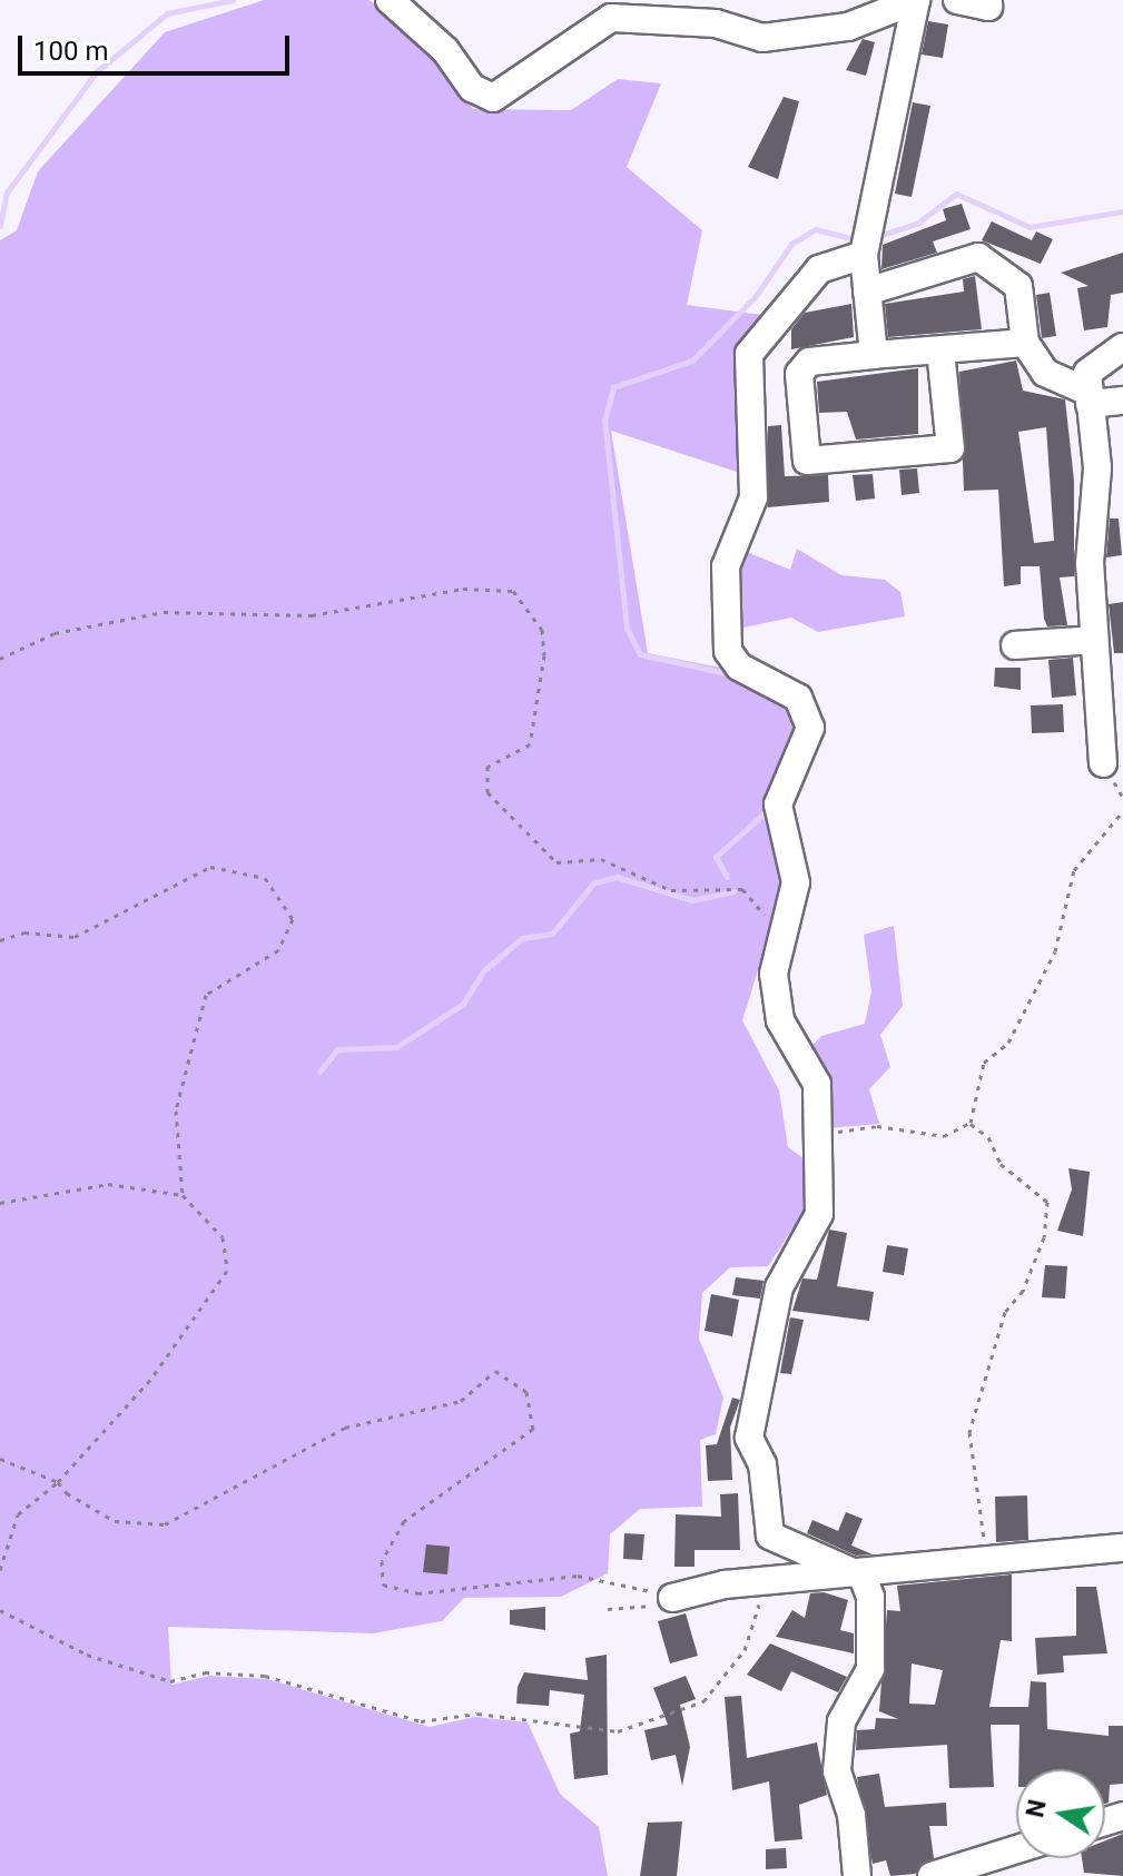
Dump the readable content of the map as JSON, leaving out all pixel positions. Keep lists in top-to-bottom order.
{
  "scale_bar": "100 m",
  "north": "left"
}
